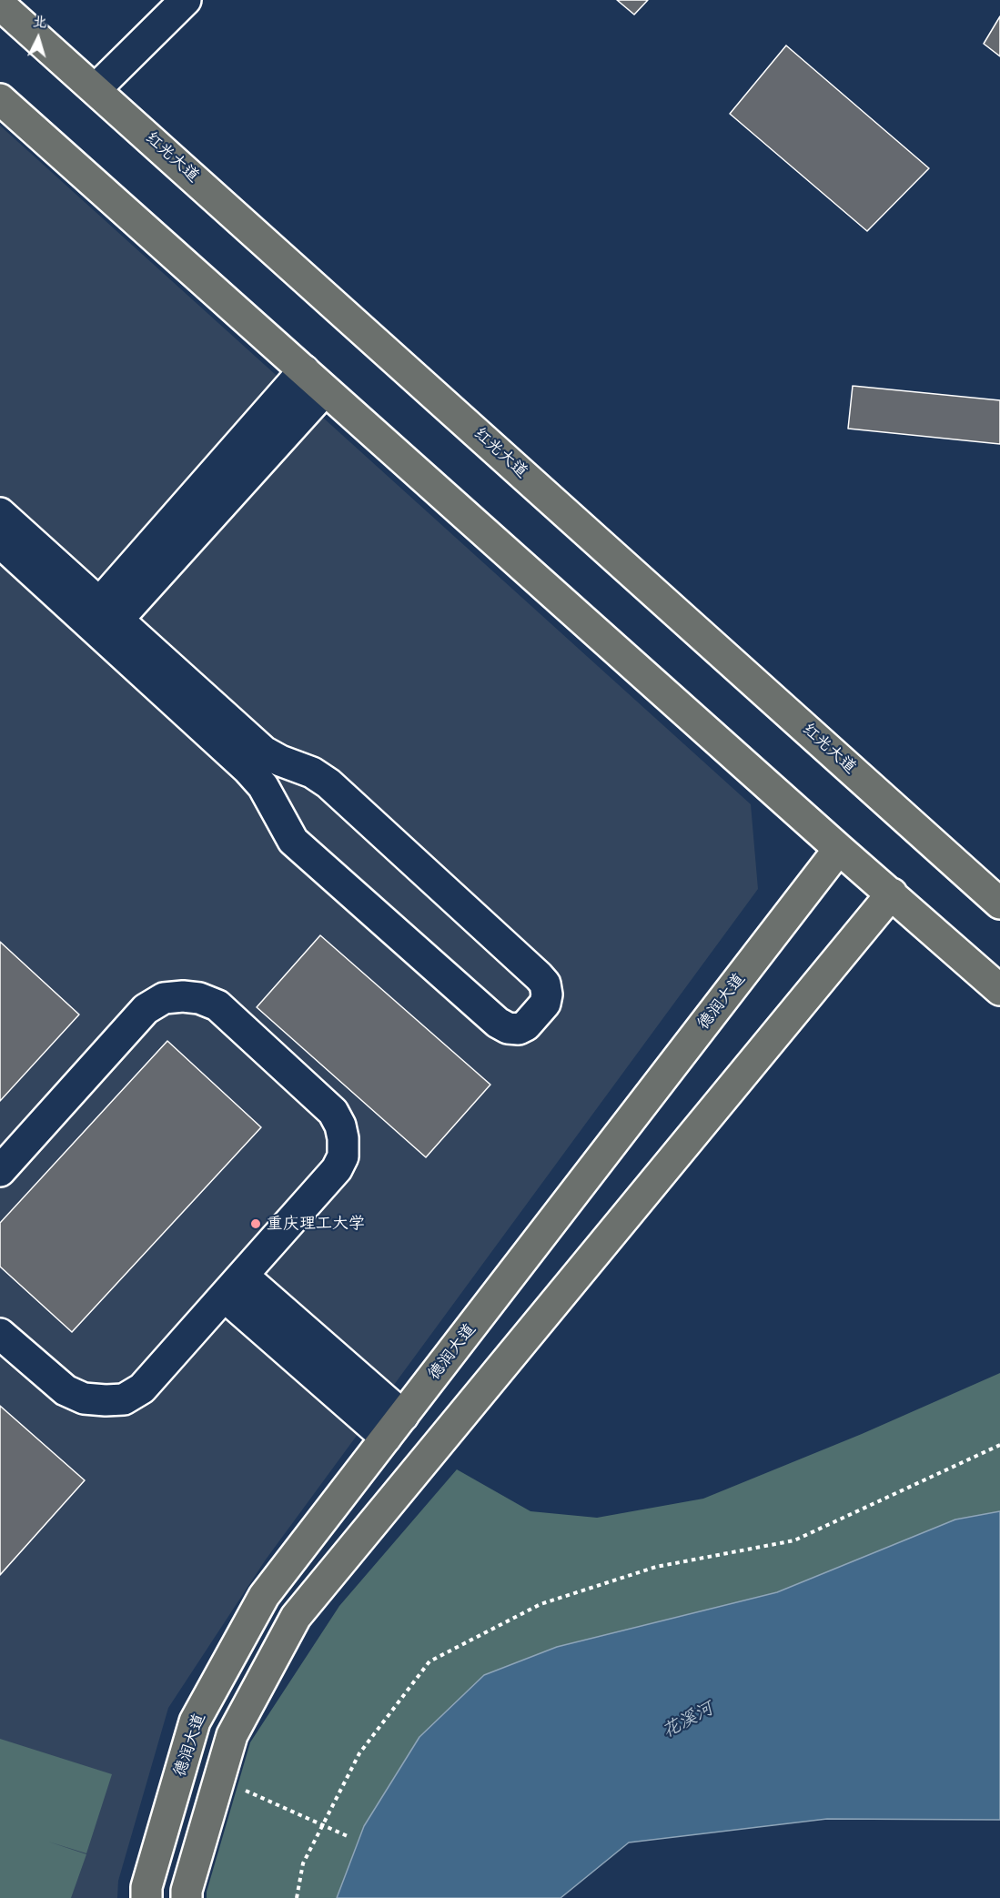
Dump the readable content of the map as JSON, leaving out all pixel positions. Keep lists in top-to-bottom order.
{
  "streets": {
    "main road": ["红光大道", "德润大道"]
  },
  "water": ["花溪河"],
  "places": ["重庆理工大学"],
  "north": "top"
}
